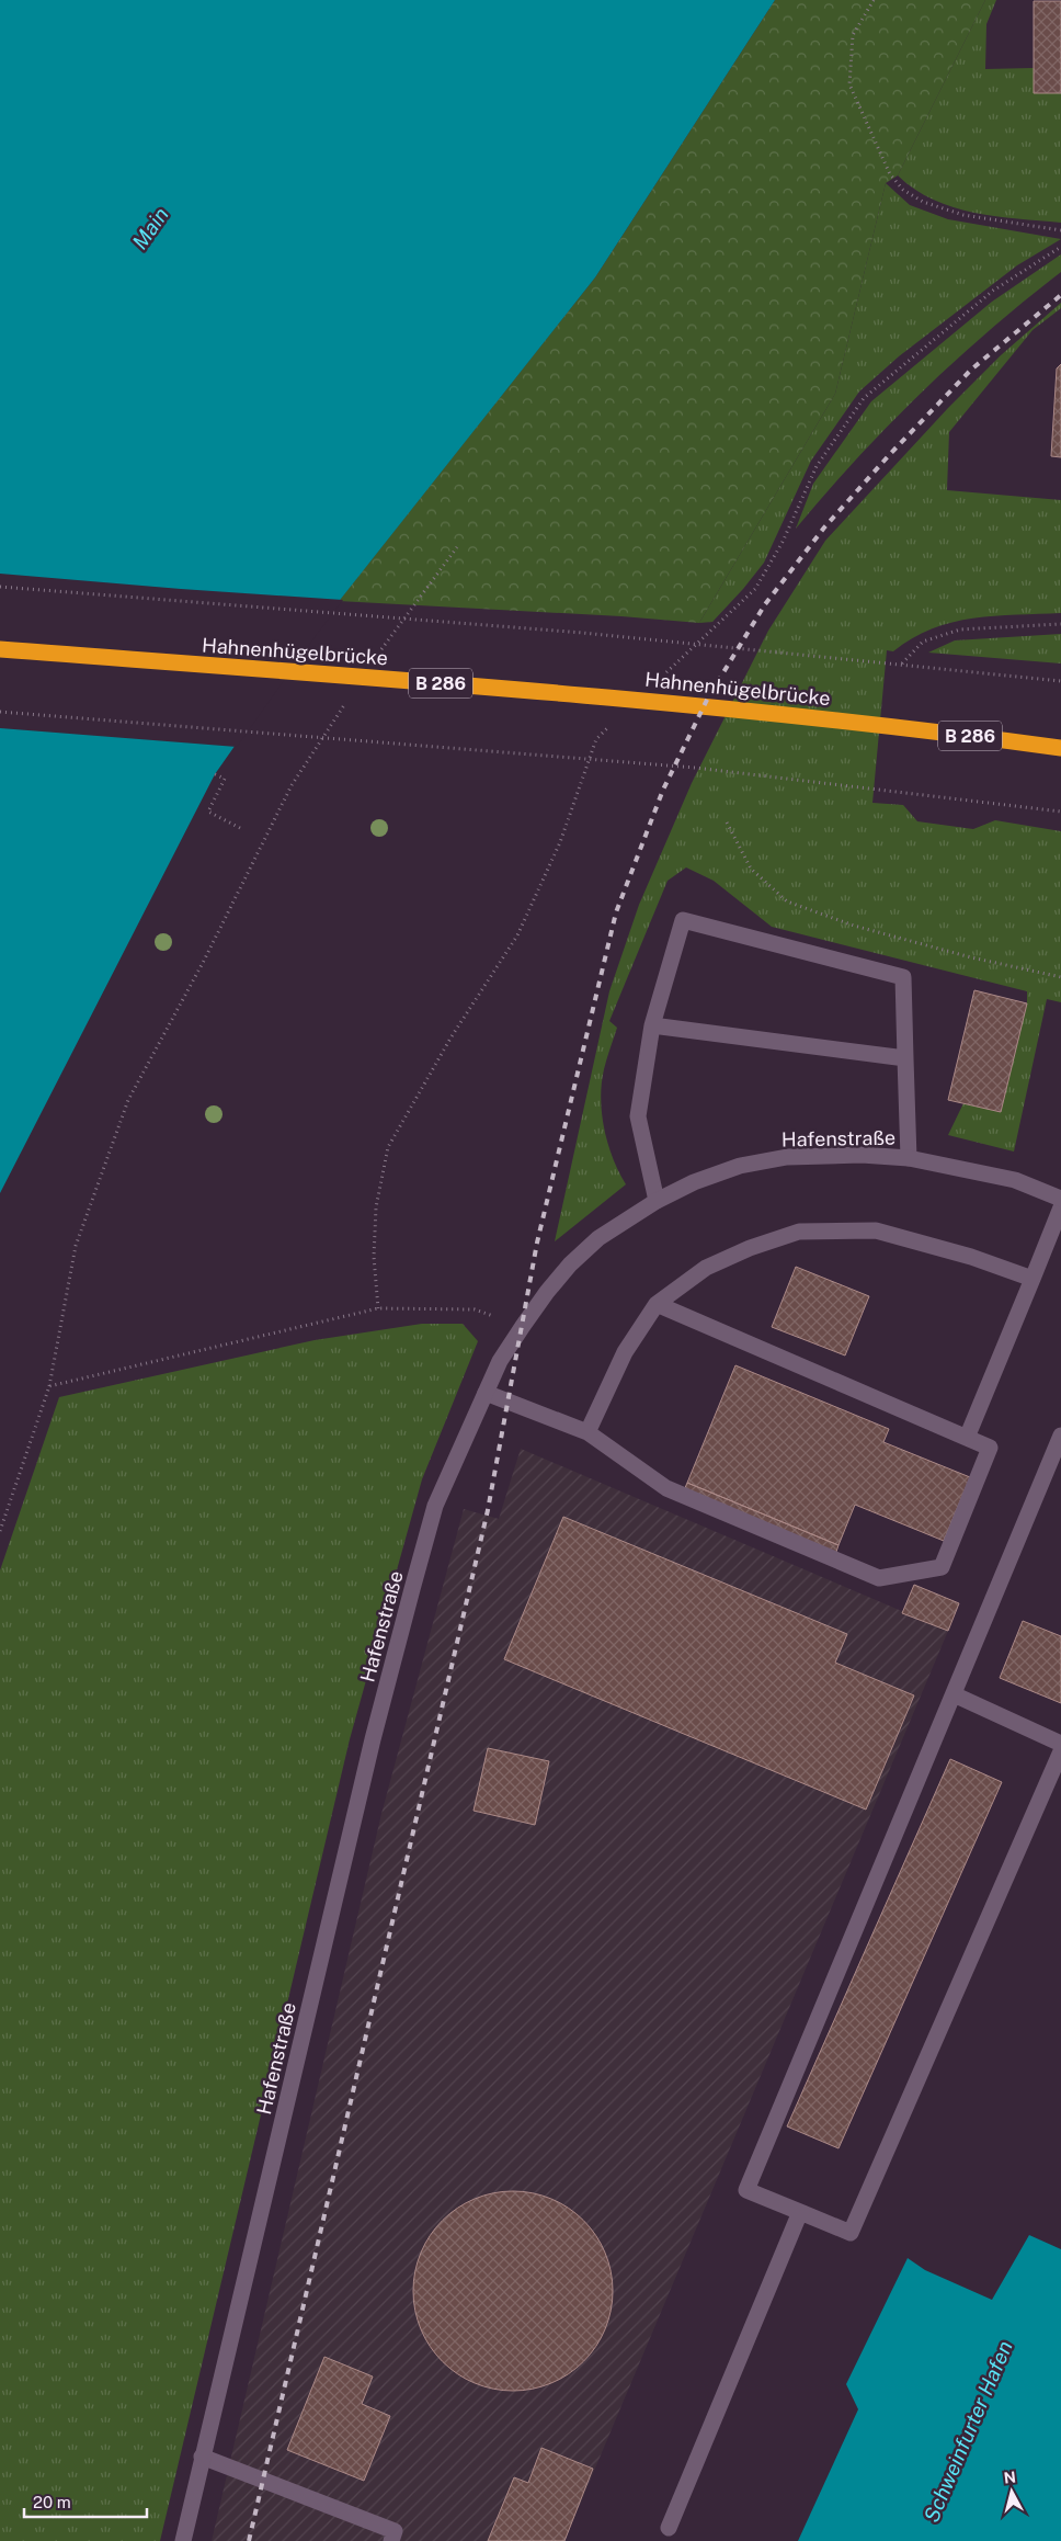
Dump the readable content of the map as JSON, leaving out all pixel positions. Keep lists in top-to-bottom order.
{
  "streets": {
    "highway": ["Hahnenhügelbrücke", "B 286"],
    "street": ["Hafenstraße"]
  },
  "water": ["Main", "Schweinfurter Hafen"],
  "scale_bar": "20 m",
  "north": "top"
}
